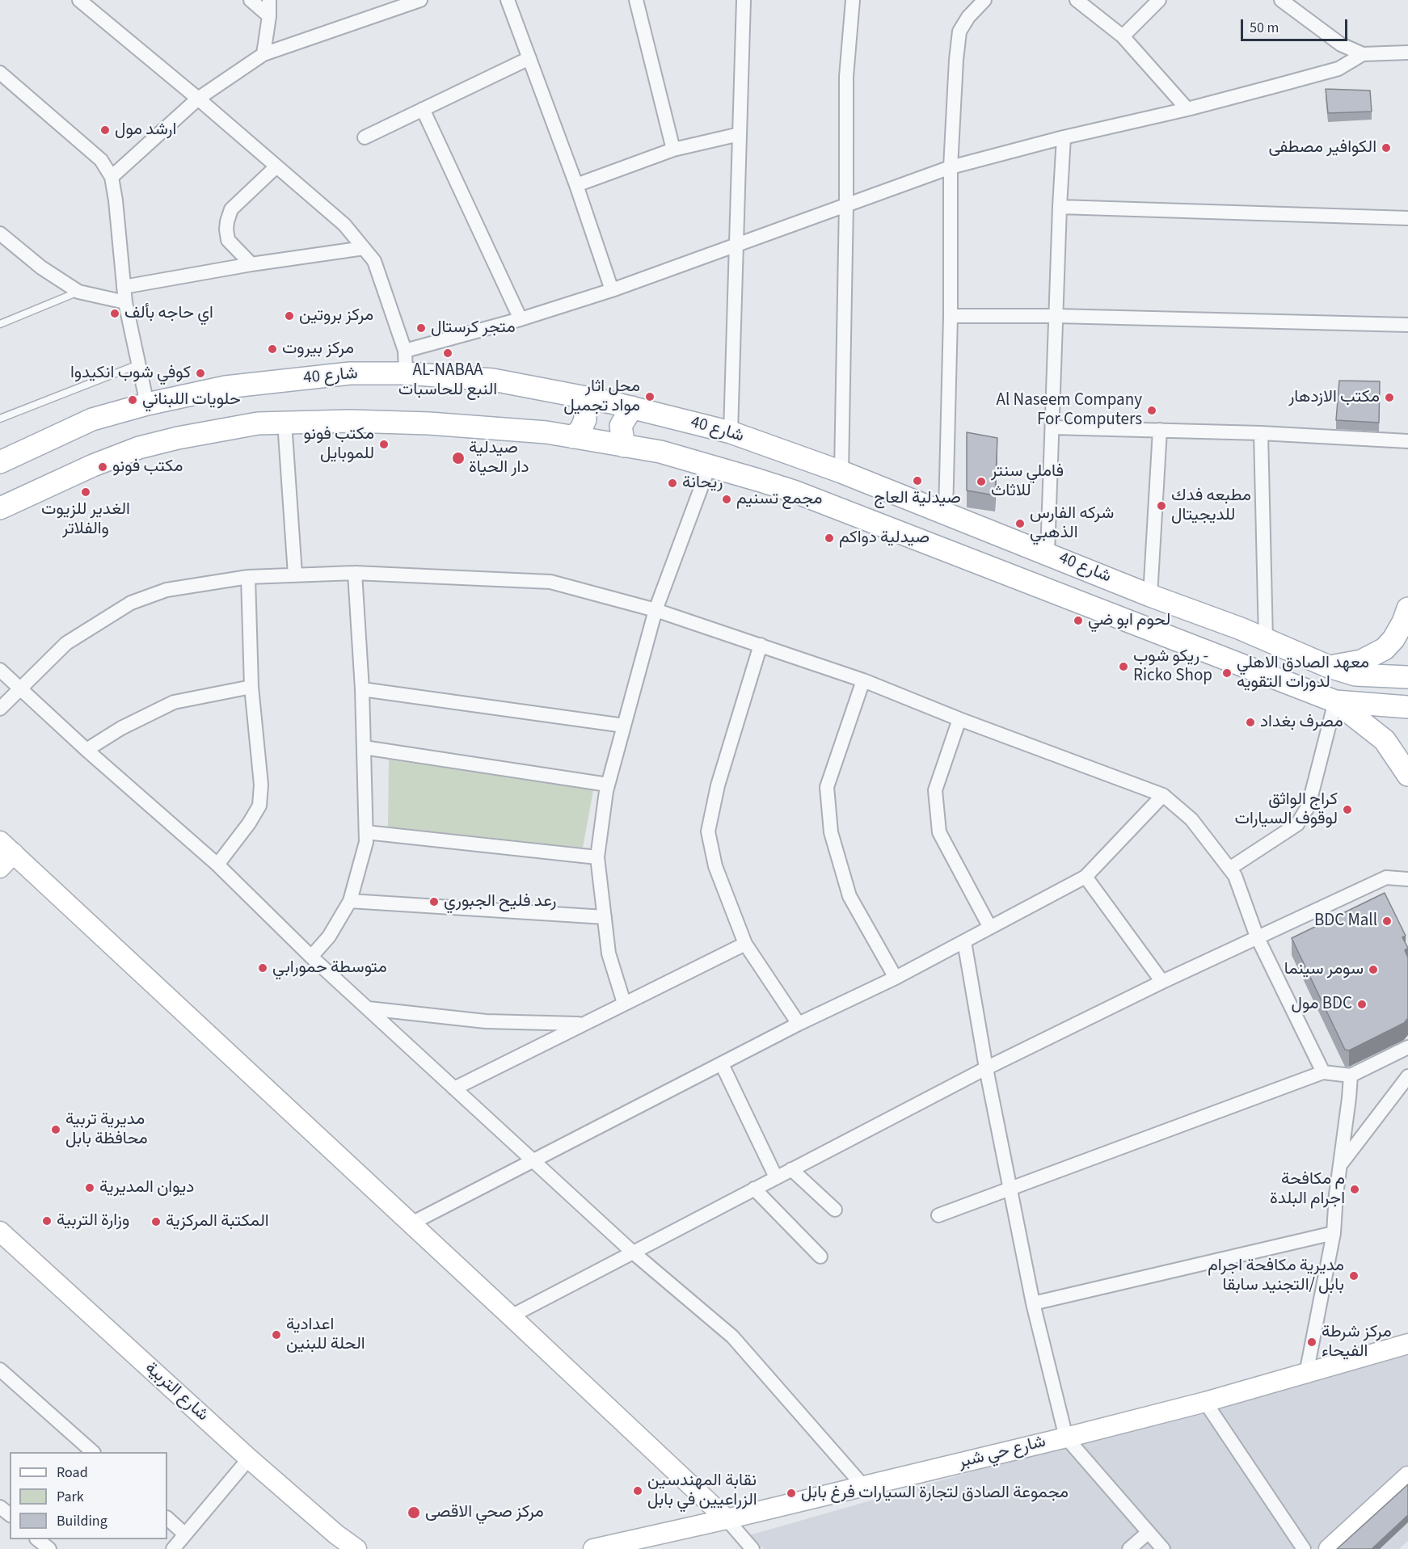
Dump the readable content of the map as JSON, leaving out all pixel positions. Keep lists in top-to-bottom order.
{
  "streets": {
    "main road": ["شارع 40"],
    "street": ["شارع التربية", "شارع حي شبر"]
  },
  "places": [
    "ارشد مول",
    "الكوافير مصطفى",
    "اي حاجه بألف",
    "مركز بروتين",
    "متجر كرستال",
    "مركز بيروت",
    "AL-NABAA النبع للحاسبات",
    "كوفي شوب انكيدوا",
    "محل اثار مواد تجميل",
    "مكتب الازدهار",
    "حلويات اللبناني",
    "Al Naseem Company For Computers",
    "مكتب فونو للموبايل",
    "صيدلية دار الحياة",
    "مكتب فونو",
    "صيدلية العاج",
    "فاملي سنتر للاثاث",
    "ريحانة",
    "الغدير للزيوت والفلاتر",
    "مجمع تسنيم",
    "مطبعه فدك للديجيتال",
    "شركه الفارس الذهبي",
    "صيدلية دواكم",
    "لحوم ابو ضي",
    "ريكو شوب - Ricko Shop",
    "معهد الصادق الاهلي لدورات التقويه",
    "مصرف بغداد",
    "كراج الواثق لوقوف السيارات",
    "رعد فليح الجبوري",
    "BDC Mall",
    "متوسطة حمورابي",
    "سومر سينما",
    "مول BDC",
    "مديرية تربية محافظة بابل",
    "ديوان المديرية",
    "م مكافحة اجرام البلدة",
    "وزارة التربية",
    "المكتبة المركزية",
    "مديرية مكافحة اجرام بابل /التجنيد سابقا",
    "اعدادية الحلة للبنين",
    "مركز شرطة الفيحاء",
    "نقابة المهندسين الزراعيين في بابل",
    "مجموعة الصادق لتجارة السيارات فرغ بابل",
    "مركز صحي الاقصى"
  ],
  "legend": ["Road", "Park", "Building"],
  "scale_bar": "50 m"
}
